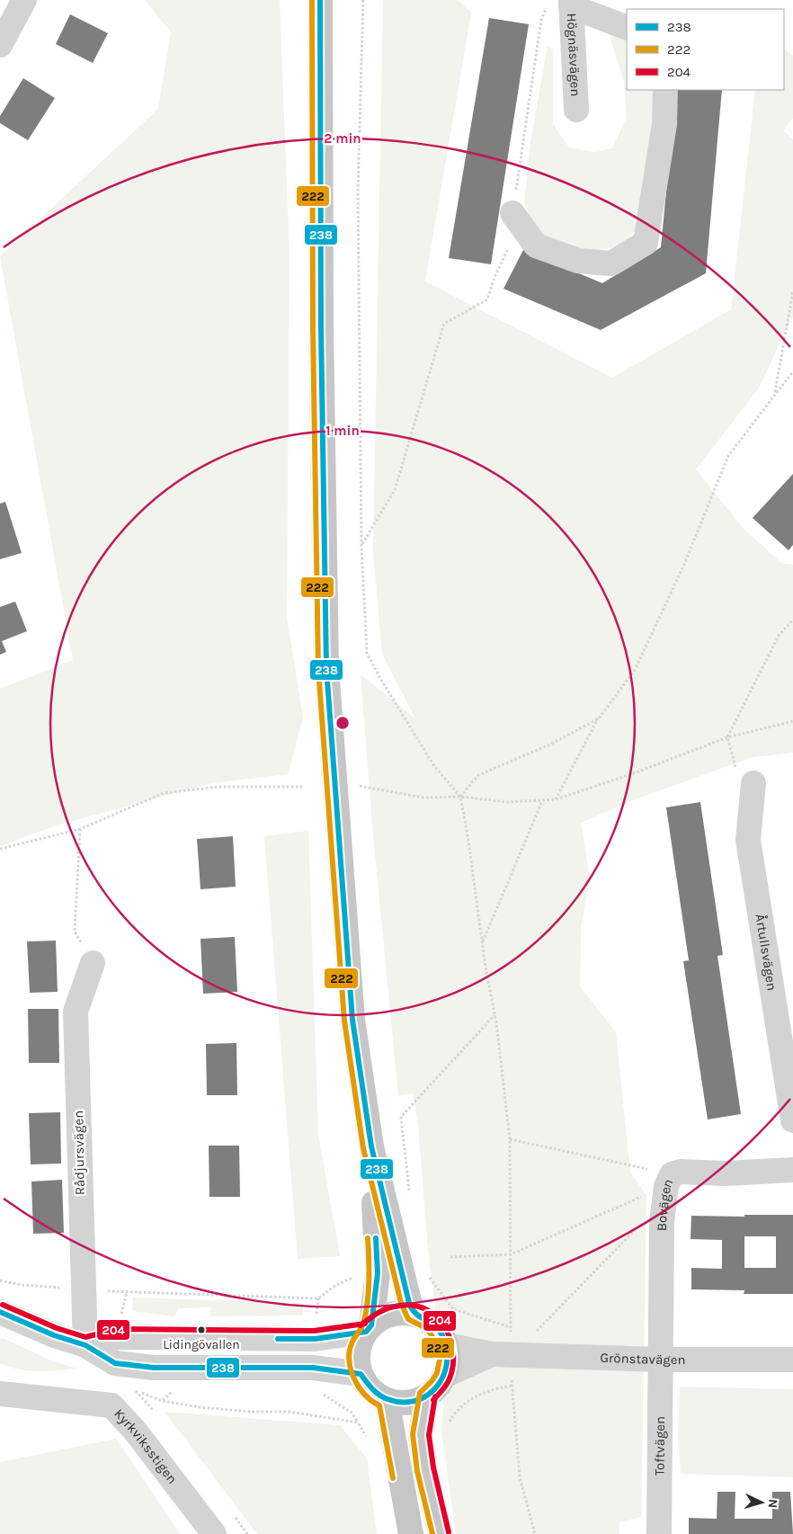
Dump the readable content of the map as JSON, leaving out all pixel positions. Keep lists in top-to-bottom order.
{
  "streets": {
    "street": [
      "Högnäsvägen",
      "Årtullsvägen",
      "Rådjursvägen",
      "Bovägen",
      "Grönstavägen",
      "Kyrkviksstigen",
      "Toftvägen"
    ]
  },
  "crossings": [
    ["Bovägen", "Grönstavägen"],
    ["Bovägen", "Toftvägen"],
    ["Grönstavägen", "Toftvägen"]
  ],
  "places": ["Lidingövallen"],
  "lines": ["transit line 238", "transit line 222", "transit line 204"],
  "legend": ["238", "222", "204"],
  "north": "right",
  "rings": ["2 min", "1 min"]
}
